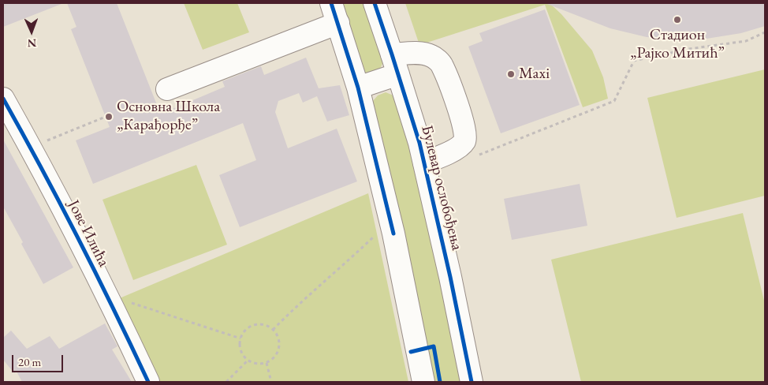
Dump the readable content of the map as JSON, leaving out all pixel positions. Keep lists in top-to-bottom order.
{
  "streets": {
    "main road": ["Булевар ослобођења", "Јове Илића"]
  },
  "places": ["Стадион „Рајко Митић”", "Maxi", "Основна Школа „Карађорђе”"],
  "scale_bar": "20 m",
  "north": "bottom"
}
